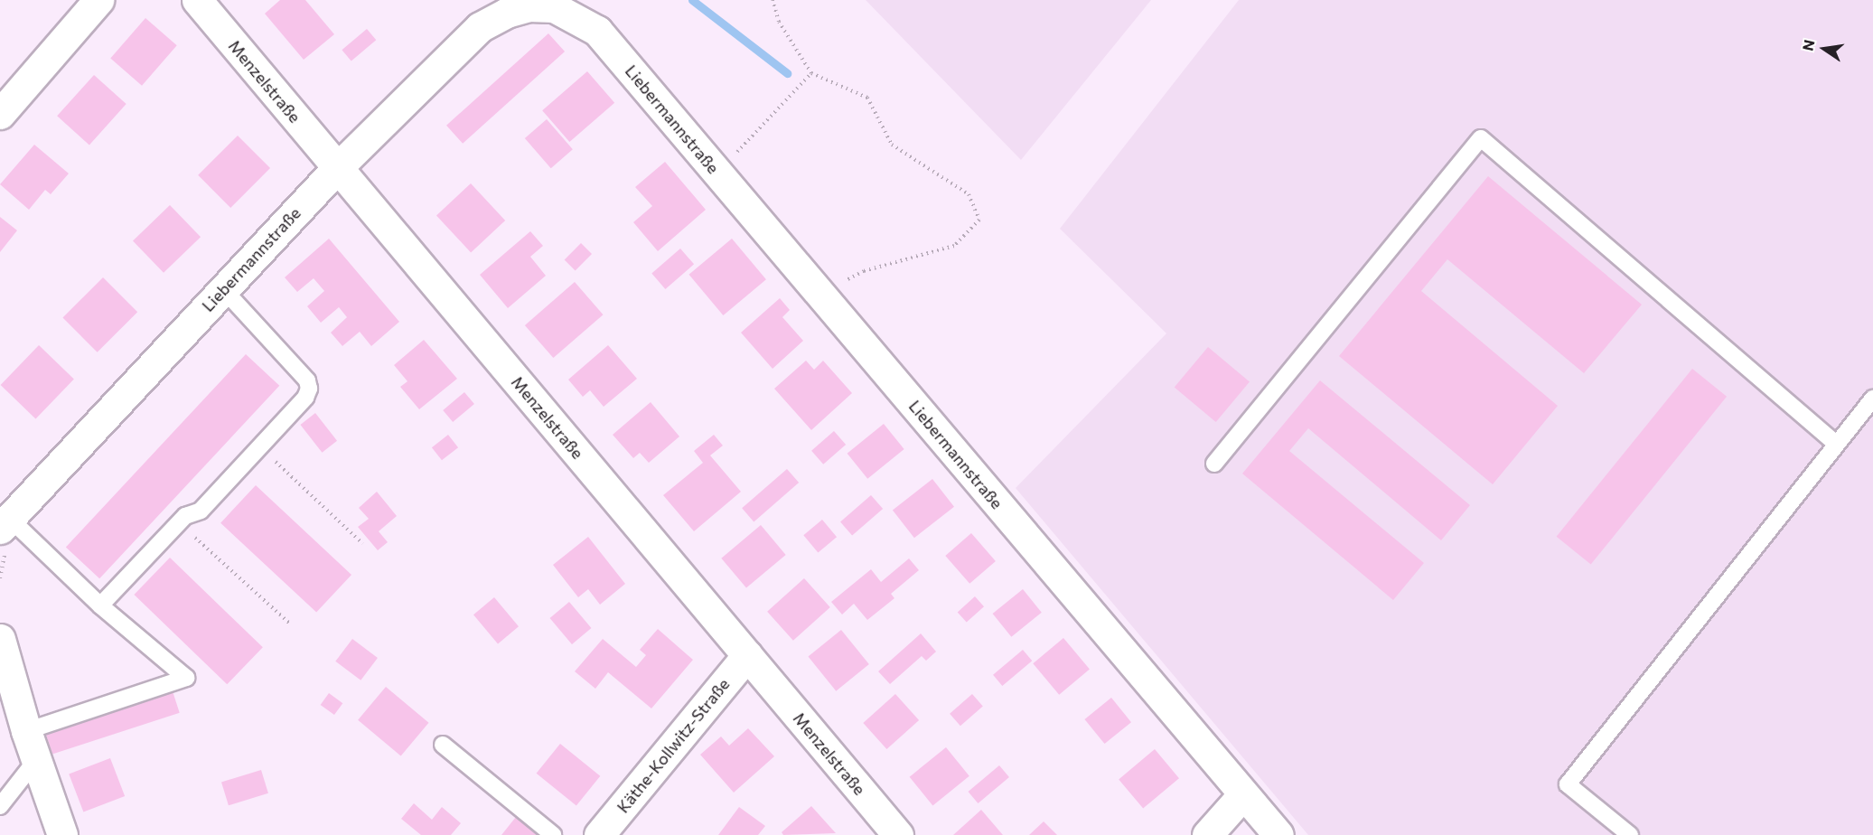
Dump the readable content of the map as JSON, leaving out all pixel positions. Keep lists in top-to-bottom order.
{
  "streets": {
    "street": ["Menzelstraße", "Liebermannstraße", "Käthe-Kollwitz-Straße"]
  },
  "crossings": [
    ["Menzelstraße", "Liebermannstraße"],
    ["Menzelstraße", "Käthe-Kollwitz-Straße"]
  ],
  "north": "left"
}
